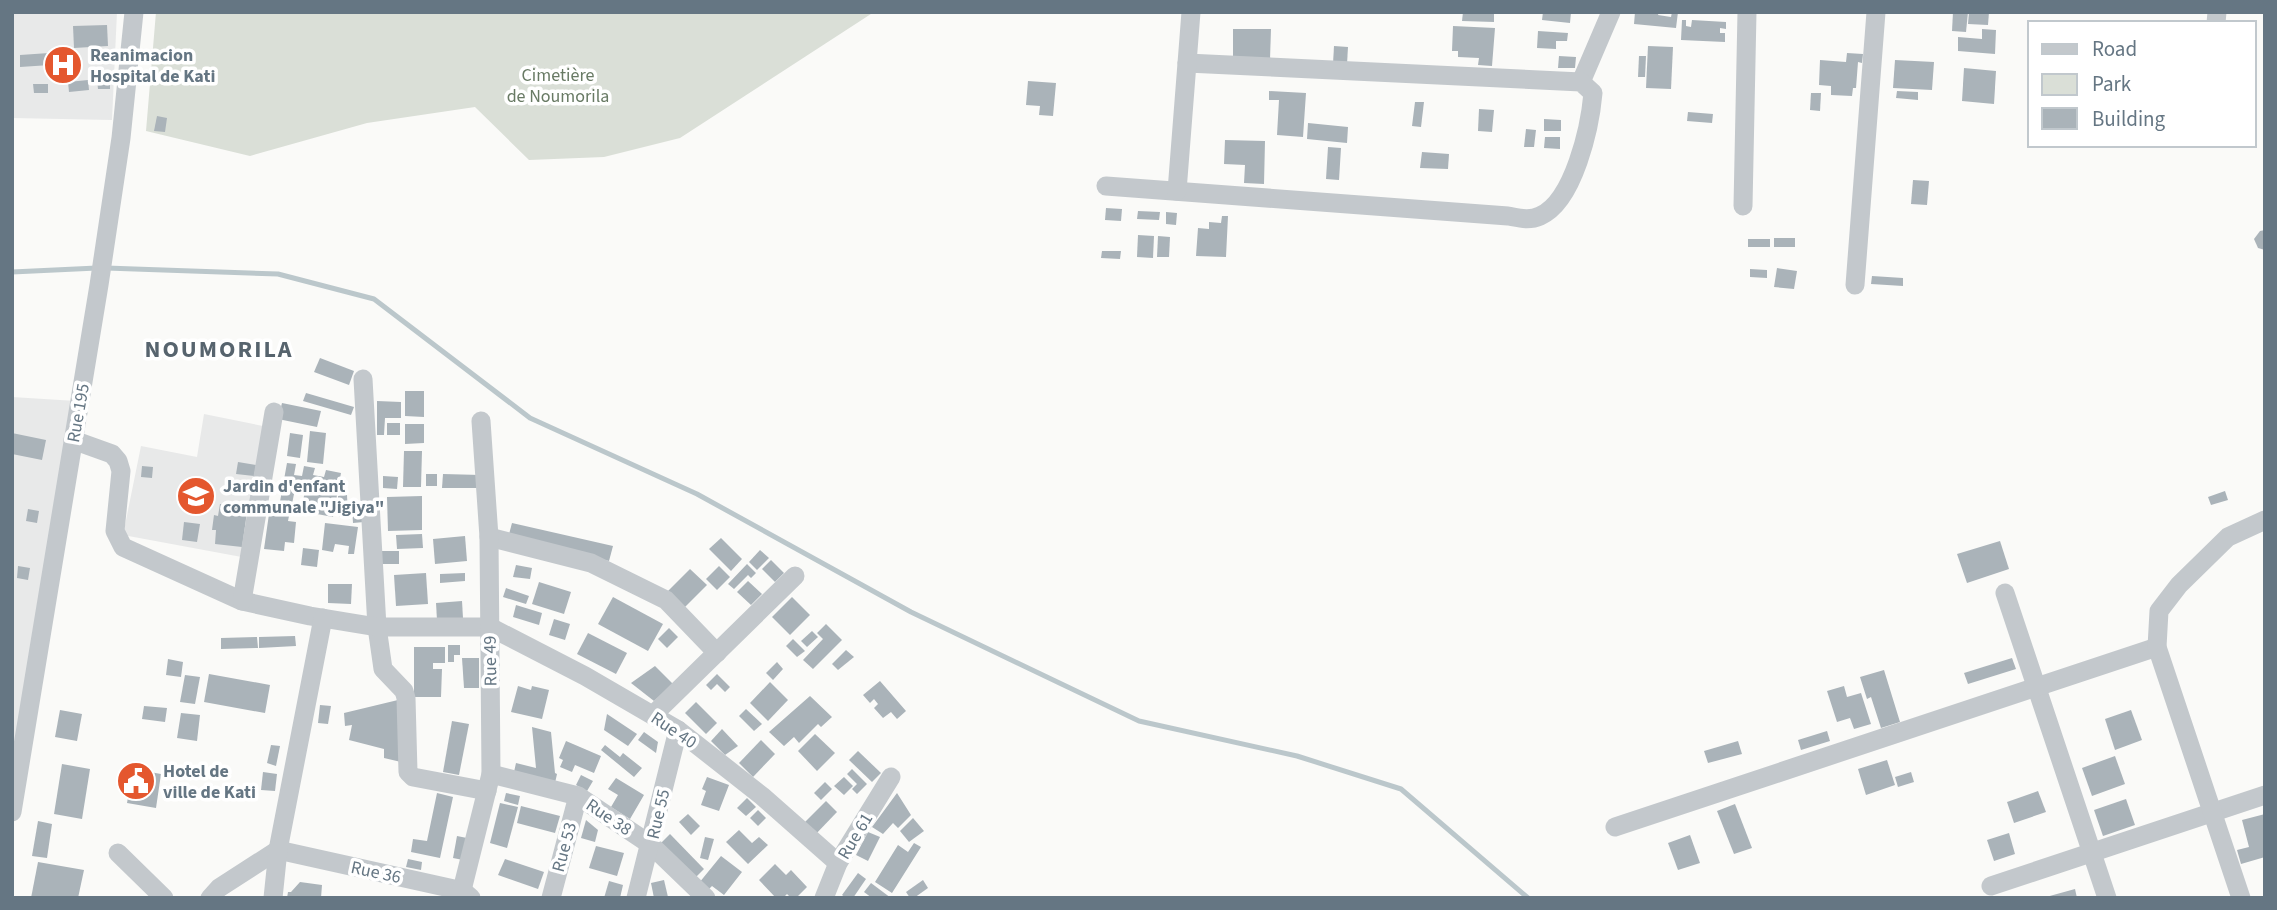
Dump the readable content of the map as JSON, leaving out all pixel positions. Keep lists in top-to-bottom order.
{
  "streets": {
    "street": [
      "Rue 195",
      "Rue 49",
      "Rue 40",
      "Rue 55",
      "Rue 38",
      "Rue 61",
      "Rue 53",
      "Rue 36"
    ]
  },
  "crossings": [
    ["Rue 49", "Rue 40"],
    ["Rue 49", "Rue 38"],
    ["Rue 49", "Rue 36"],
    ["Rue 40", "Rue 55"],
    ["Rue 40", "Rue 61"],
    ["Rue 55", "Rue 38"],
    ["Rue 38", "Rue 53"]
  ],
  "districts": ["NOUMORILA"],
  "parks": ["Cimetière de Noumorila"],
  "places": {
    "hospital": ["Reanimacion Hospital de Kati"],
    "school or university": ["Jardin d'enfant communale \"Jigiya\""],
    "public building": ["Hotel de ville de Kati"]
  },
  "legend": ["Road", "Park", "Building"]
}
